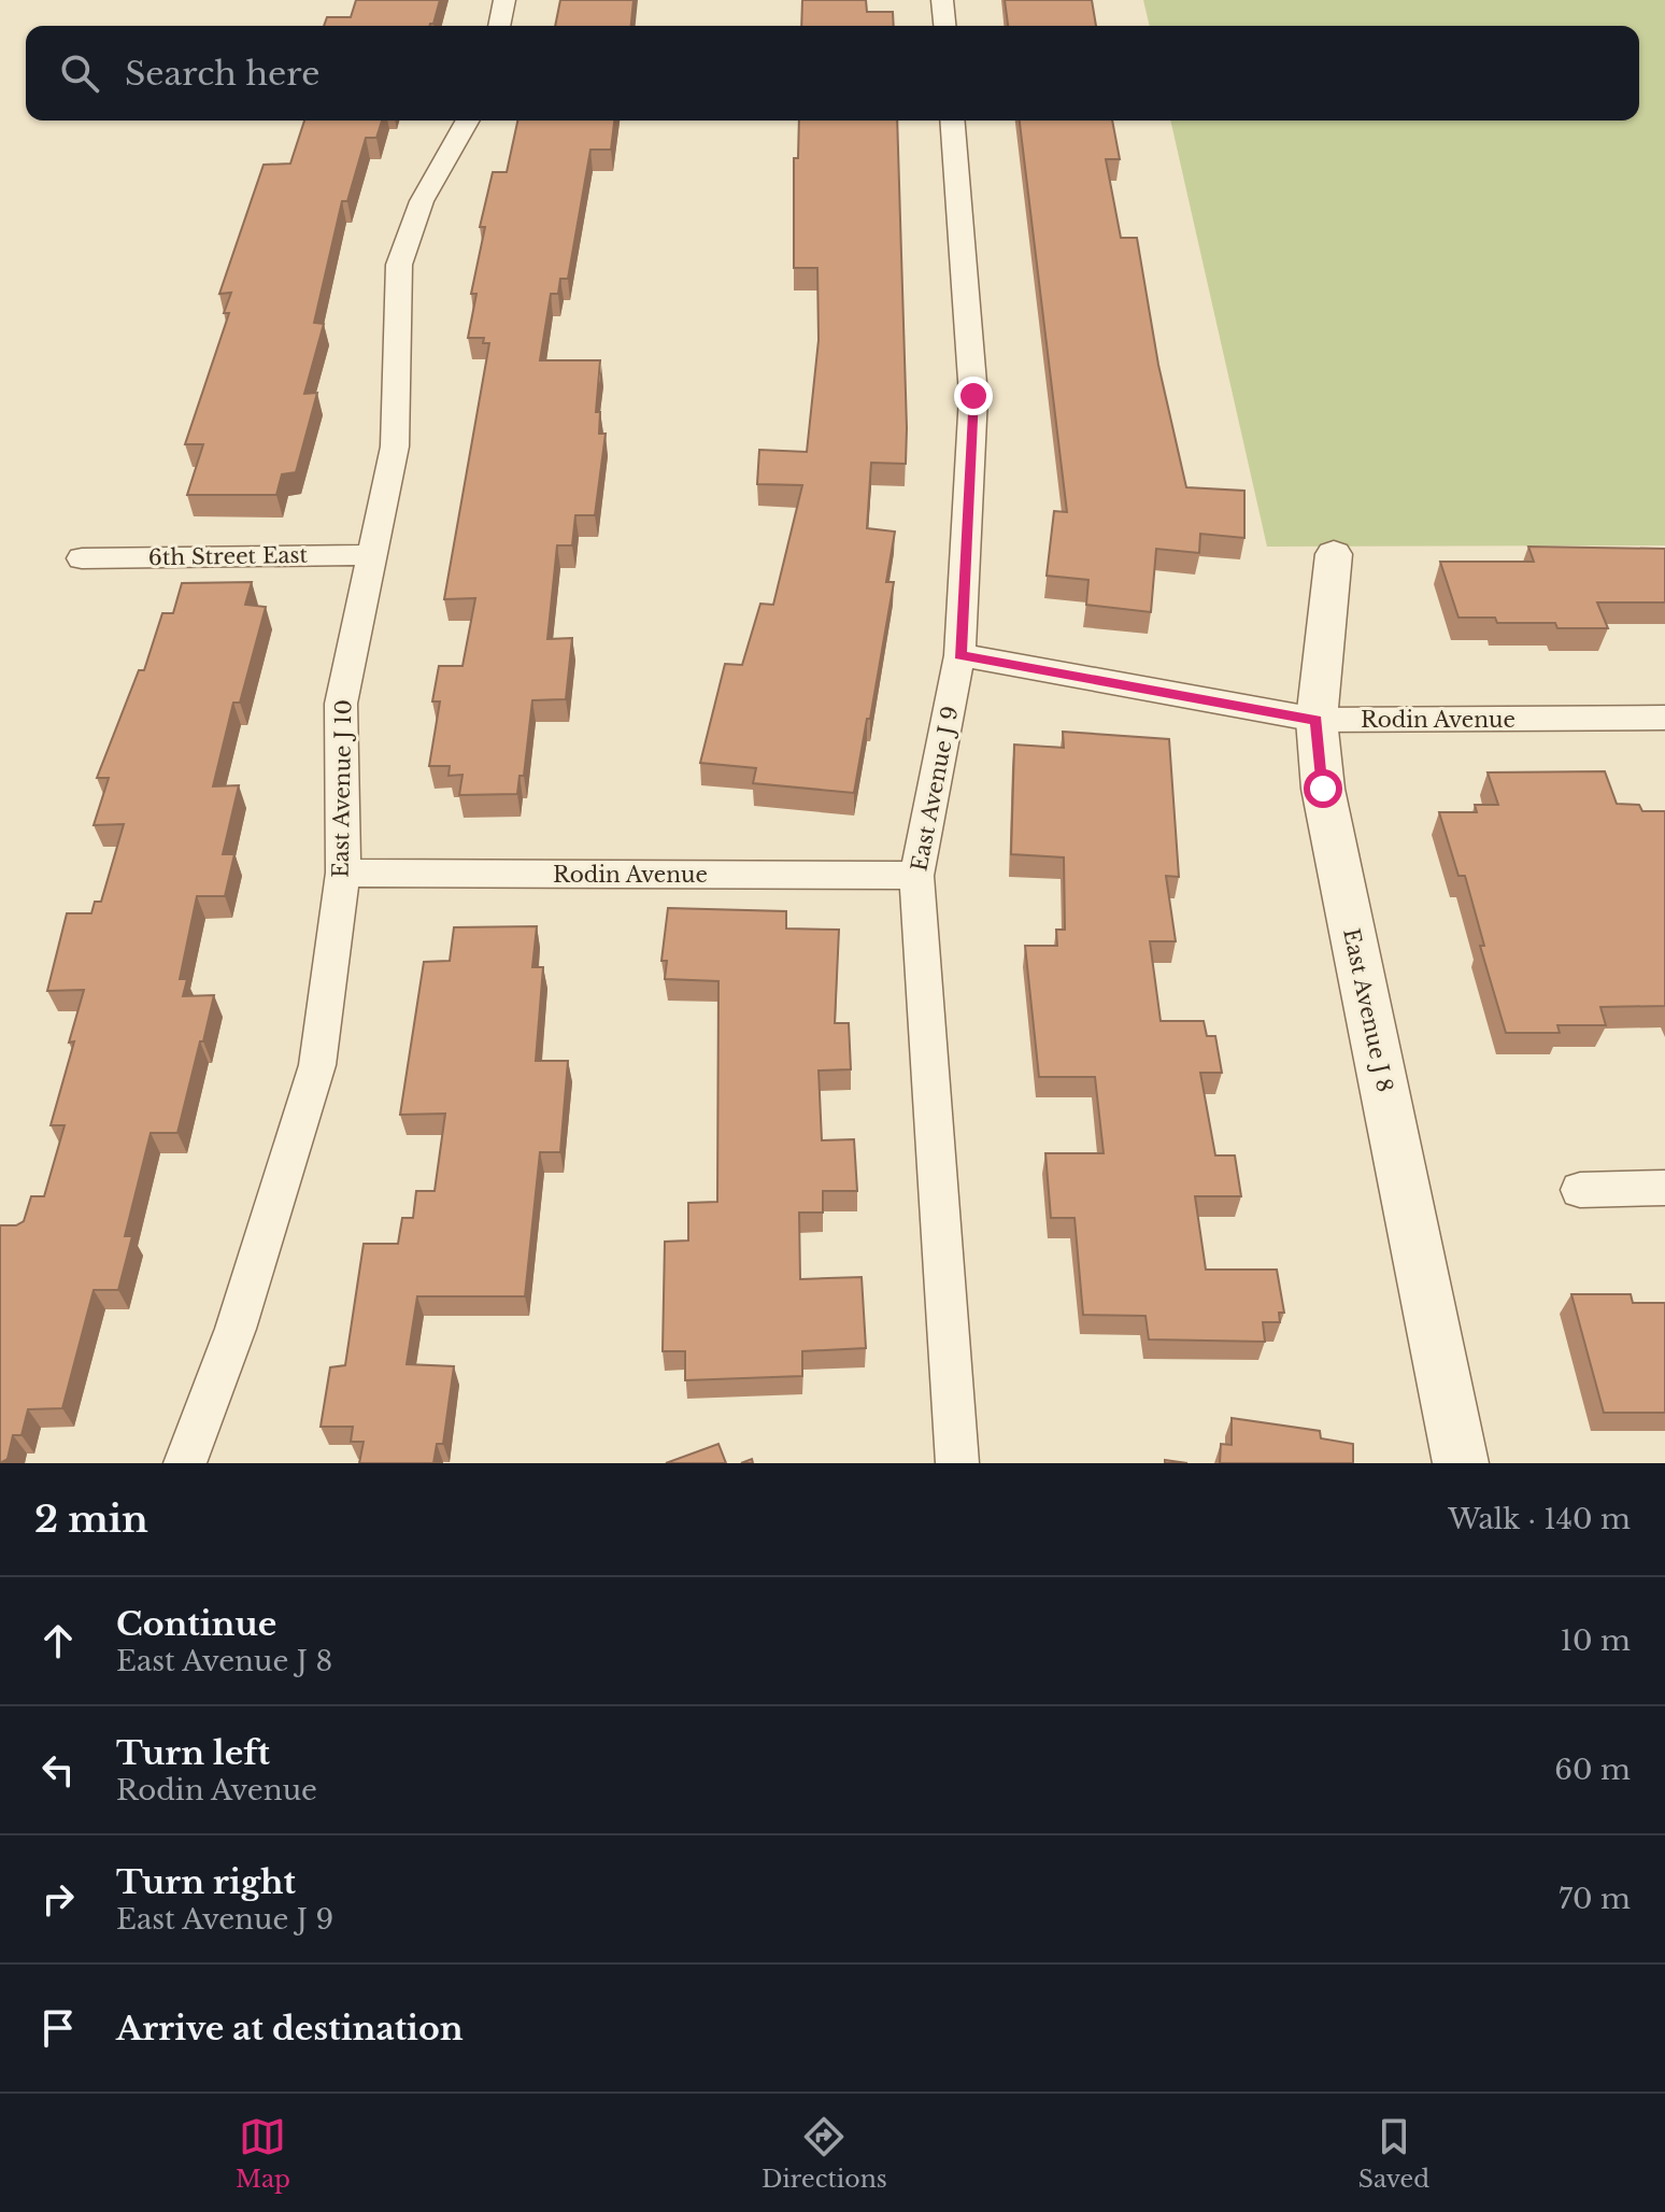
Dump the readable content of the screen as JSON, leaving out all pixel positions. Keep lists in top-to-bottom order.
{
  "streets": {
    "street": [
      "6th Street East",
      "Rodin Avenue",
      "East Avenue J 10",
      "East Avenue J 9",
      "East Avenue J 8"
    ]
  },
  "crossings": [
    ["6th Street East", "East Avenue J 10"],
    ["Rodin Avenue", "East Avenue J 10"],
    ["Rodin Avenue", "East Avenue J 9"],
    ["Rodin Avenue", "East Avenue J 8"]
  ],
  "page": {
    "search": "Search here",
    "heading": ["2 min", "Walk · 140 m"],
    "list": [
      ["Continue", "East Avenue J 8", "10 m"],
      ["Turn left", "Rodin Avenue", "60 m"],
      ["Turn right", "East Avenue J 9", "70 m"],
      "Arrive at destination"
    ],
    "nav": ["Map", "Directions", "Saved"]
  }
}
